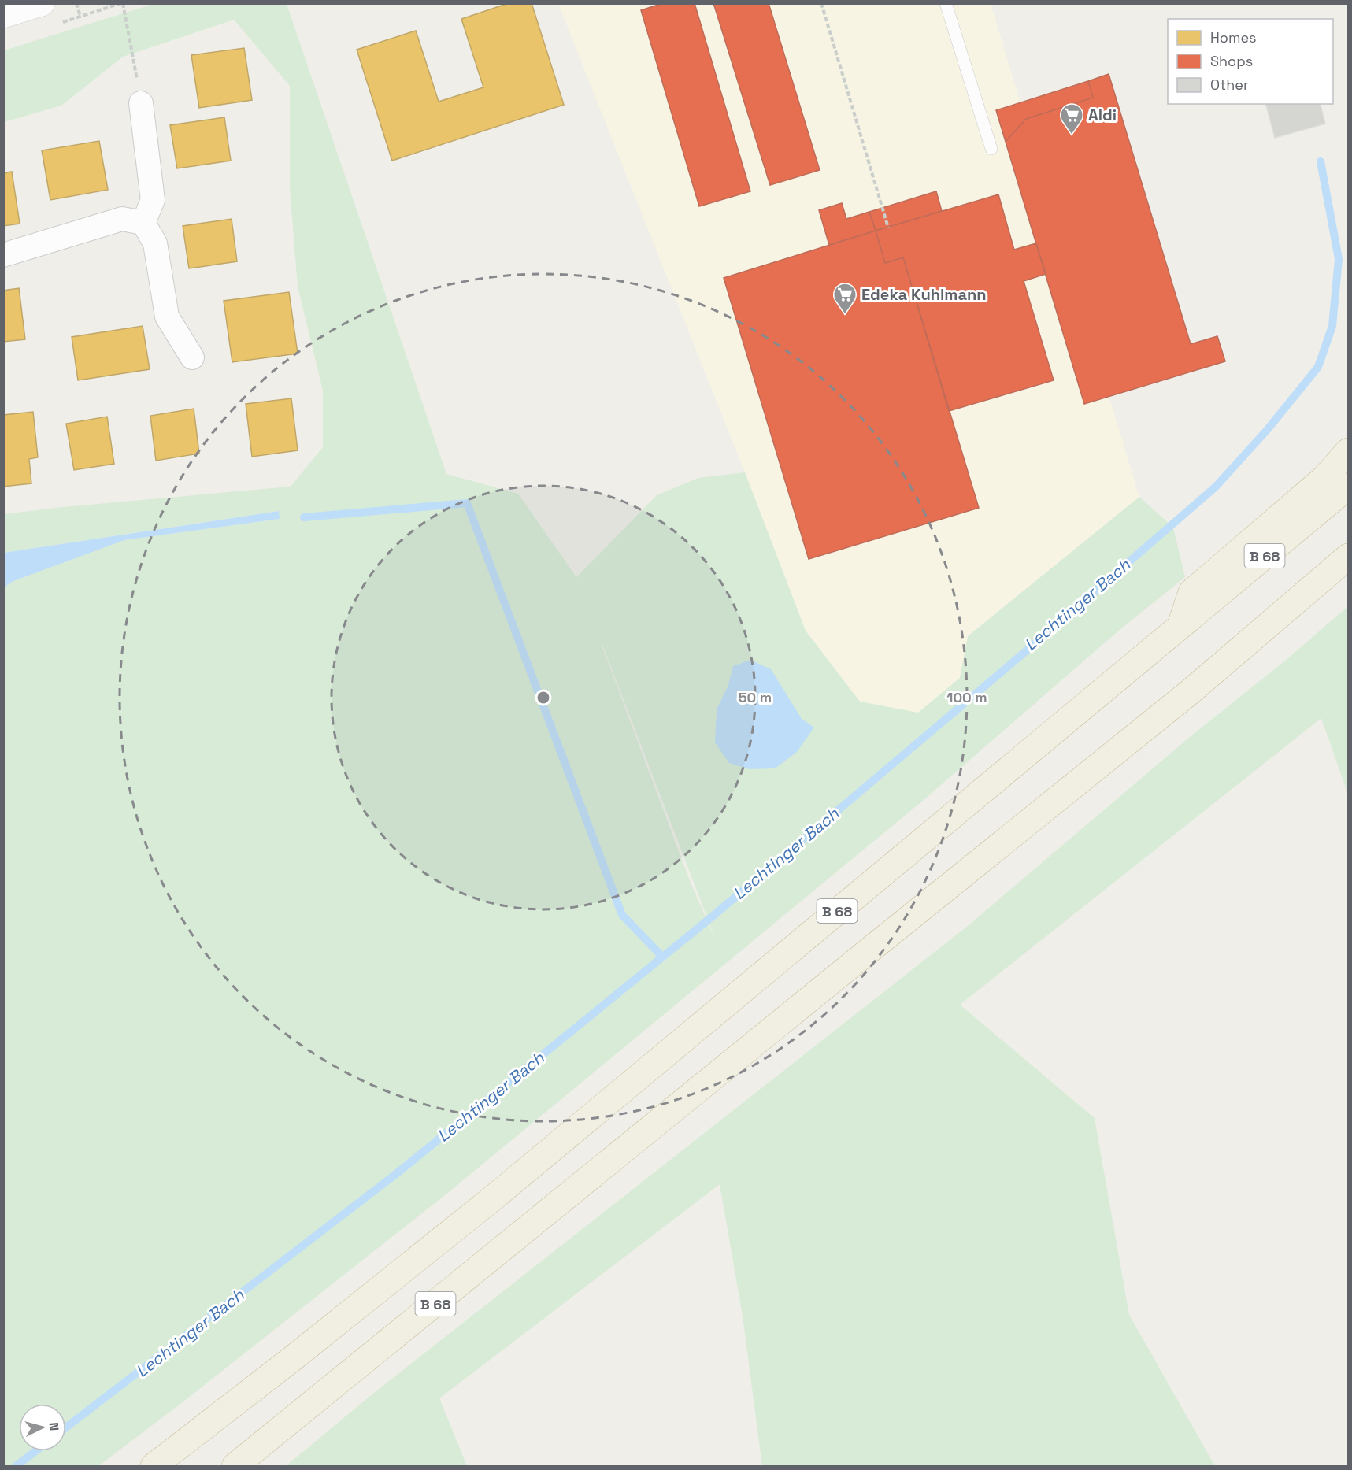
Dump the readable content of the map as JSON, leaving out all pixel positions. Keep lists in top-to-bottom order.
{
  "streets": {
    "highway": ["B 68"]
  },
  "water": ["Lechtinger Bach"],
  "places": {
    "supermarket": ["Aldi", "Edeka Kuhlmann"]
  },
  "legend": ["Homes", "Shops", "Other"],
  "north": "right",
  "rings": ["50 m", "100 m"]
}
